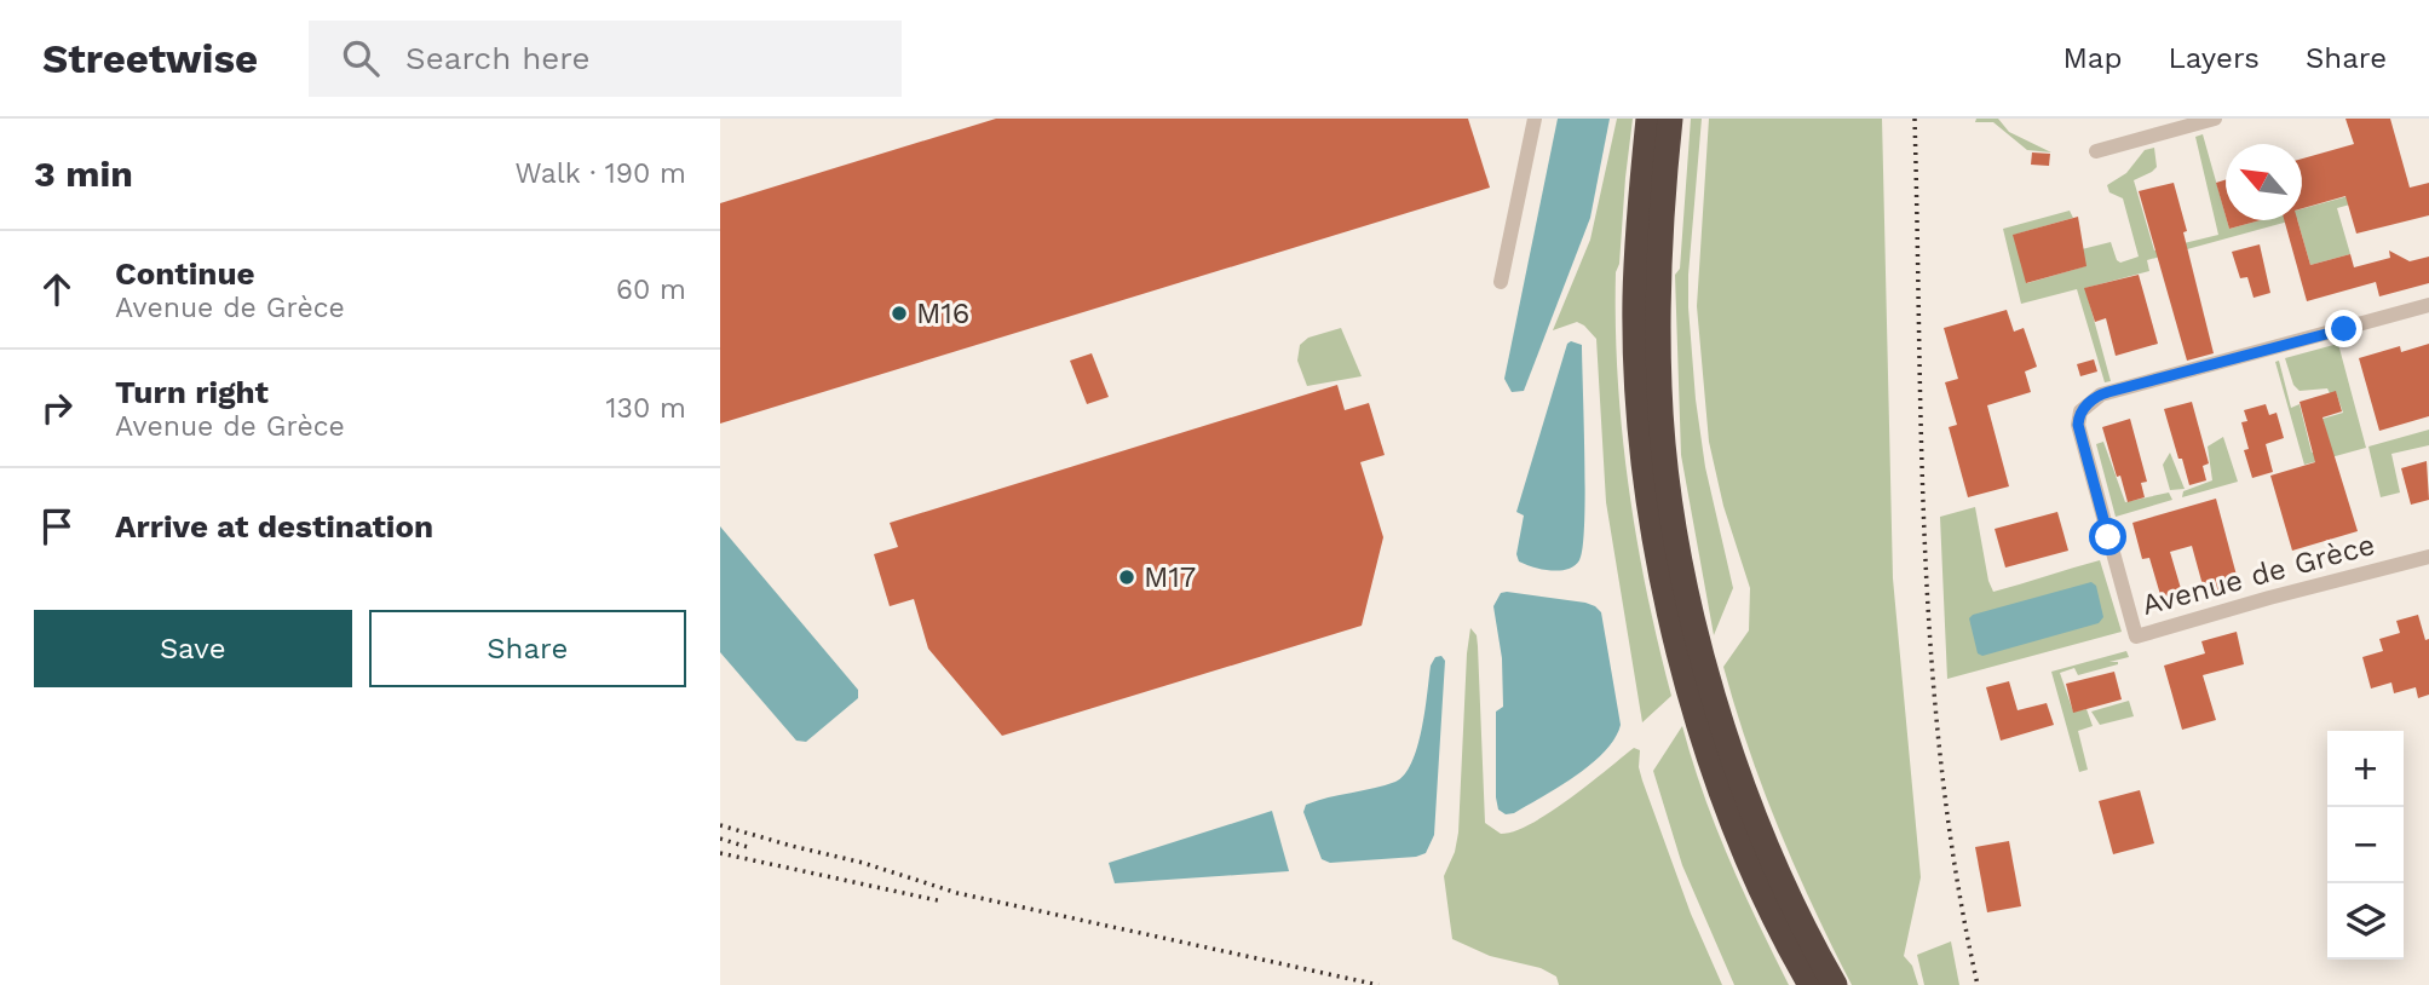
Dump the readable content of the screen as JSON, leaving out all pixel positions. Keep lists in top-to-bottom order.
{
  "streets": {
    "street": ["Avenue de Grèce"]
  },
  "places": ["M16", "M17"],
  "north": "top left",
  "page": {
    "header": "Streetwise",
    "search": "Search here",
    "nav": ["Map", "Layers", "Share"],
    "heading": ["3 min", "Walk · 190 m"],
    "list": [
      ["Continue", "Avenue de Grèce", "60 m"],
      ["Turn right", "Avenue de Grèce", "130 m"],
      "Arrive at destination"
    ],
    "buttons": ["Save", "Share"],
    "map_buttons": ["+", "−"]
  }
}
